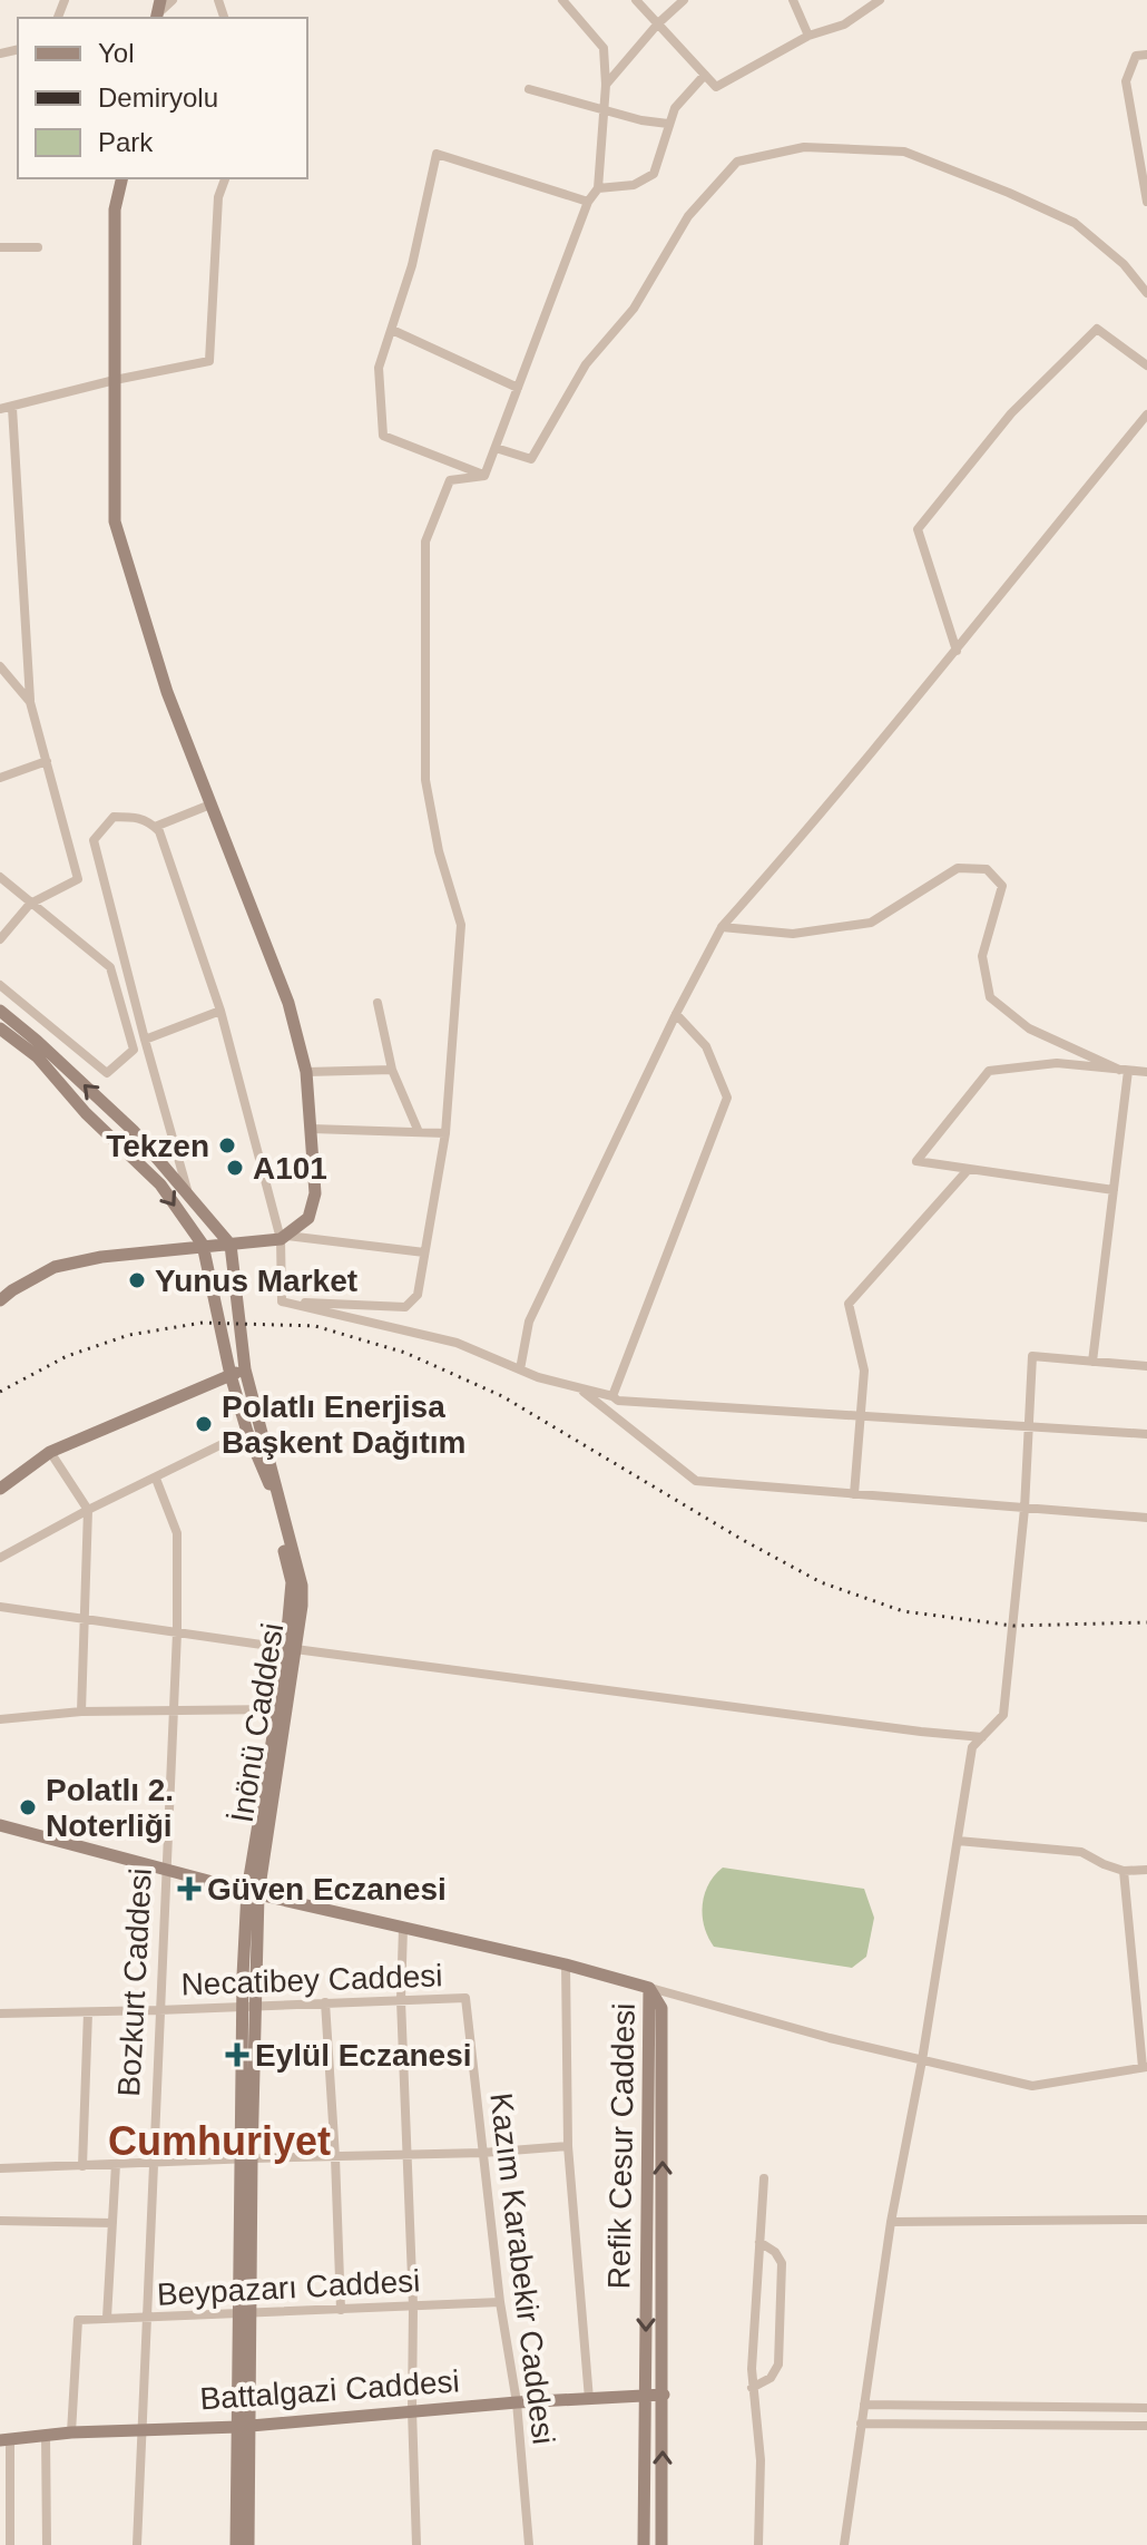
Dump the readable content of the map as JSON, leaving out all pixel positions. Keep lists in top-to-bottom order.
{
  "streets": {
    "street": [
      "İnönü Caddesi",
      "Necatibey Caddesi",
      "Bozkurt Caddesi",
      "Refik Cesur Caddesi",
      "Kazım Karabekir Caddesi",
      "Beypazarı Caddesi",
      "Battalgazi Caddesi"
    ]
  },
  "crossings": [
    ["İnönü Caddesi", "Necatibey Caddesi"],
    ["İnönü Caddesi", "Beypazarı Caddesi"],
    ["İnönü Caddesi", "Battalgazi Caddesi"],
    ["Necatibey Caddesi", "Bozkurt Caddesi"],
    ["Necatibey Caddesi", "Kazım Karabekir Caddesi"],
    ["Bozkurt Caddesi", "Beypazarı Caddesi"],
    ["Bozkurt Caddesi", "Battalgazi Caddesi"],
    ["Refik Cesur Caddesi", "Battalgazi Caddesi"],
    ["Kazım Karabekir Caddesi", "Beypazarı Caddesi"],
    ["Kazım Karabekir Caddesi", "Battalgazi Caddesi"],
    ["Beypazarı Caddesi", "Battalgazi Caddesi"]
  ],
  "districts": ["Cumhuriyet"],
  "places": {
    "other": [
      "Tekzen",
      "A101",
      "Yunus Market",
      "Polatlı Enerjisa Başkent Dağıtım",
      "Polatlı 2. Noterliği"
    ],
    "health": ["Güven Eczanesi", "Eylül Eczanesi"]
  },
  "legend": ["Yol", "Demiryolu", "Park"]
}
